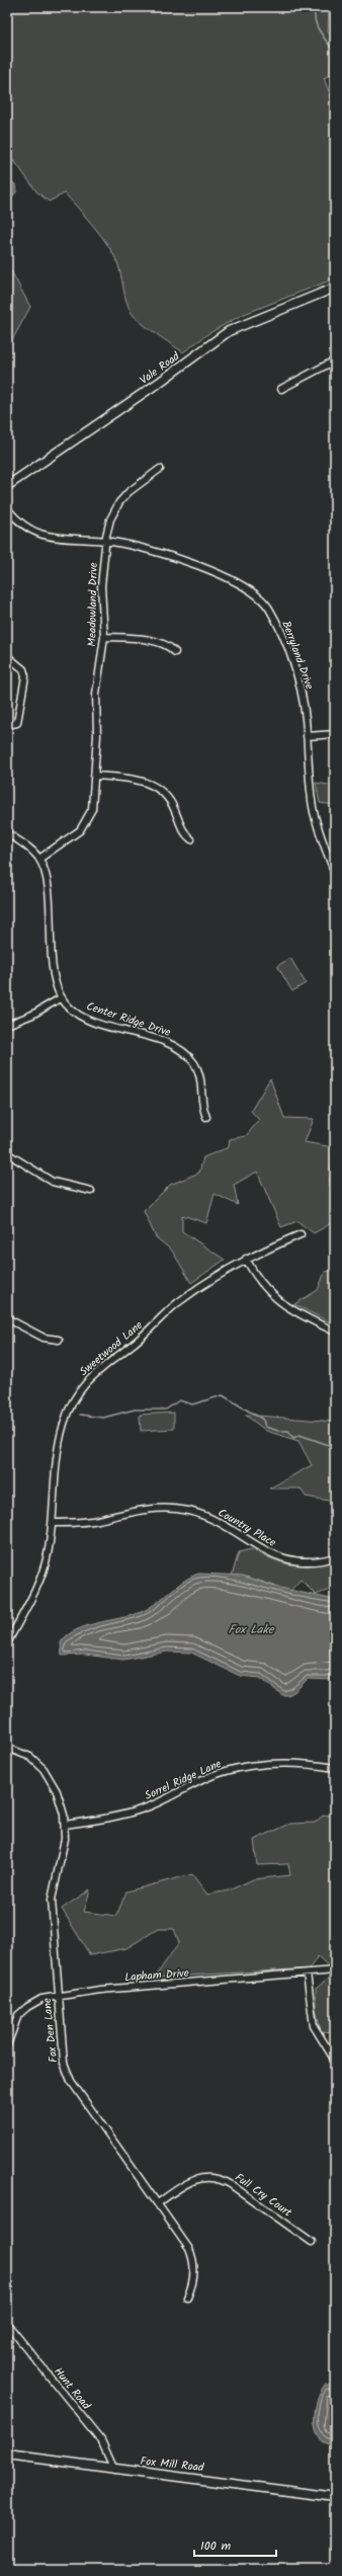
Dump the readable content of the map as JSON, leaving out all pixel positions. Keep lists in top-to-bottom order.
{
  "streets": {
    "main road": ["Vale Road", "Fox Mill Road"],
    "street": [
      "Meadowland Drive",
      "Berryland Drive",
      "Center Ridge Drive",
      "Sweetwood Lane",
      "Country Place",
      "Sorrel Ridge Lane",
      "Lapham Drive",
      "Fox Den Lane",
      "Full Cry Court",
      "Hunt Road"
    ]
  },
  "crossings": [
    ["Meadowland Drive", "Berryland Drive"],
    ["Meadowland Drive", "Center Ridge Drive"],
    ["Sweetwood Lane", "Country Place"],
    ["Sorrel Ridge Lane", "Fox Den Lane"],
    ["Lapham Drive", "Fox Den Lane"],
    ["Fox Den Lane", "Full Cry Court"],
    ["Hunt Road", "Fox Mill Road"]
  ],
  "water": ["Fox Lake"],
  "scale_bar": "100 m"
}
